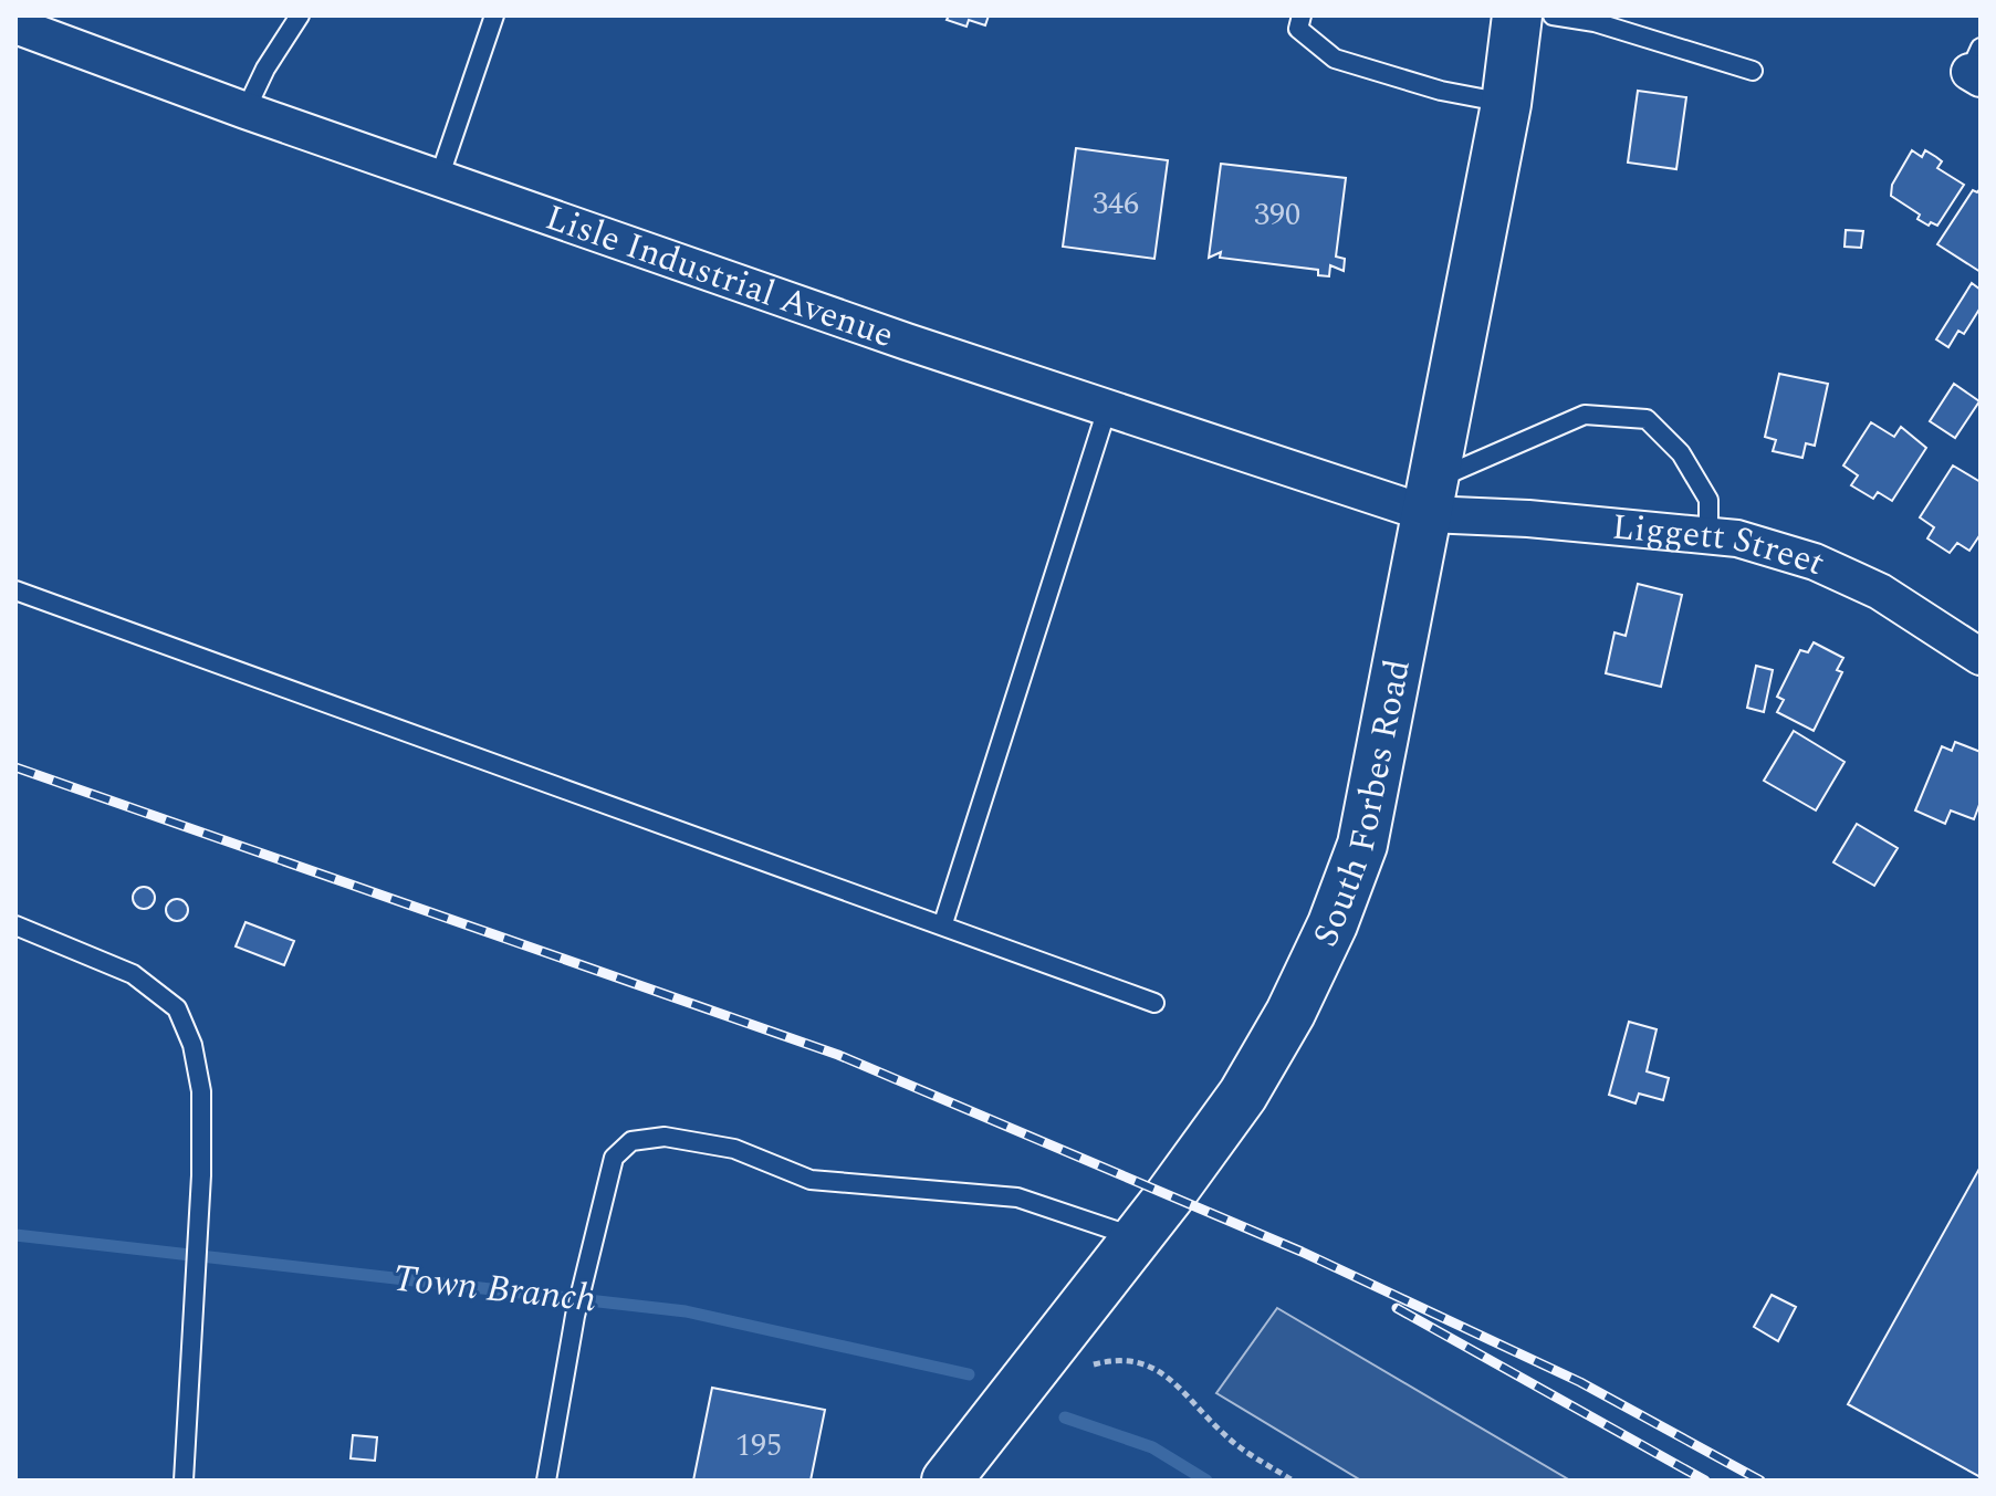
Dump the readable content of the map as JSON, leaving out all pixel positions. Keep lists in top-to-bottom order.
{
  "streets": {
    "main road": ["South Forbes Road"],
    "street": ["Lisle Industrial Avenue", "Liggett Street"]
  },
  "crossings": [
    ["Lisle Industrial Avenue", "Liggett Street"],
    ["Lisle Industrial Avenue", "South Forbes Road"],
    ["Liggett Street", "South Forbes Road"]
  ],
  "water": ["Town Branch"],
  "house_numbers": ["346", "390", "195"]
}
